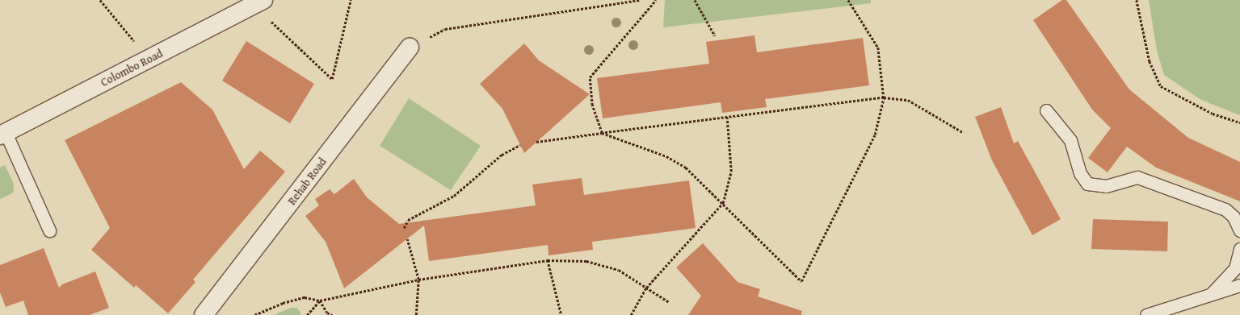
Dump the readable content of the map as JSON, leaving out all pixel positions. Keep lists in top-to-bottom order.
{
  "streets": {
    "street": ["Colombo Road", "Rehab Road"]
  }
}
